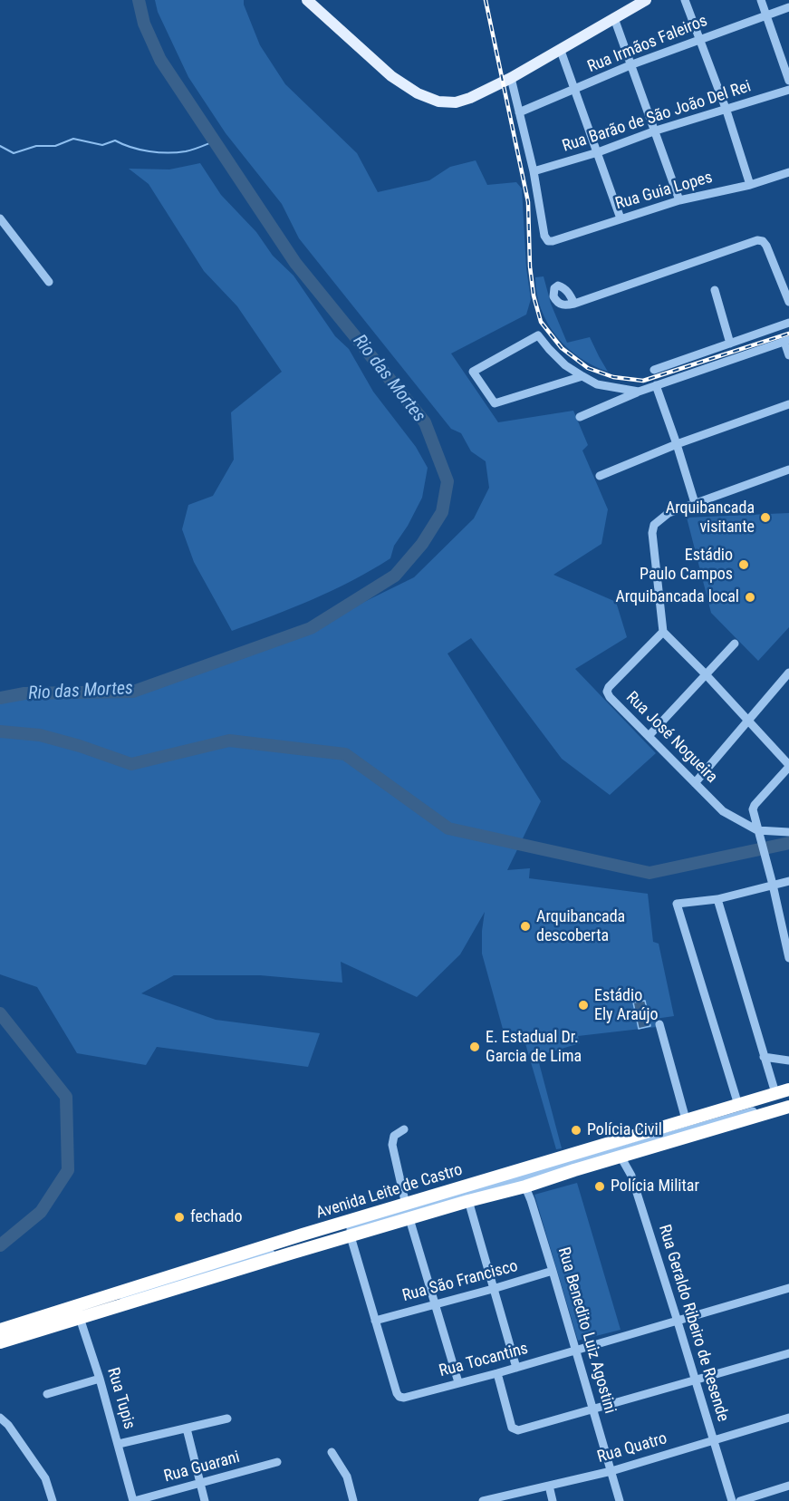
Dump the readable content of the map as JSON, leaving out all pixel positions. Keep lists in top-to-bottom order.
{
  "streets": {
    "highway": ["Avenida Leite de Castro"],
    "street": [
      "Rua Irmãos Faleiros",
      "Rua Barão de São João Del Rei",
      "Rua Guia Lopes",
      "Rua José Nogueira",
      "Rua São Francisco",
      "Rua Geraldo Ribeiro de Resende",
      "Rua Benedito Luiz Agostini",
      "Rua Tocantins",
      "Rua Tupis",
      "Rua Quatro",
      "Rua Guarani"
    ]
  },
  "crossings": [
    ["Rua Barão de São João Del Rei", "Rua Guia Lopes"],
    ["Avenida Leite de Castro", "Rua Geraldo Ribeiro de Resende"],
    ["Avenida Leite de Castro", "Rua Benedito Luiz Agostini"],
    ["Avenida Leite de Castro", "Rua Tupis"],
    ["Rua São Francisco", "Rua Benedito Luiz Agostini"],
    ["Rua São Francisco", "Rua Tocantins"],
    ["Rua Geraldo Ribeiro de Resende", "Rua Tocantins"],
    ["Rua Geraldo Ribeiro de Resende", "Rua Quatro"],
    ["Rua Benedito Luiz Agostini", "Rua Tocantins"],
    ["Rua Benedito Luiz Agostini", "Rua Quatro"],
    ["Rua Tupis", "Rua Guarani"]
  ],
  "water": ["Rio das Mortes"],
  "places": [
    "Arquibancada visitante",
    "Estádio Paulo Campos",
    "Arquibancada local",
    "Arquibancada descoberta",
    "Estádio Ely Araújo",
    "E. Estadual Dr. Garcia de Lima",
    "Polícia Civil",
    "Polícia Militar",
    "fechado"
  ]
}
